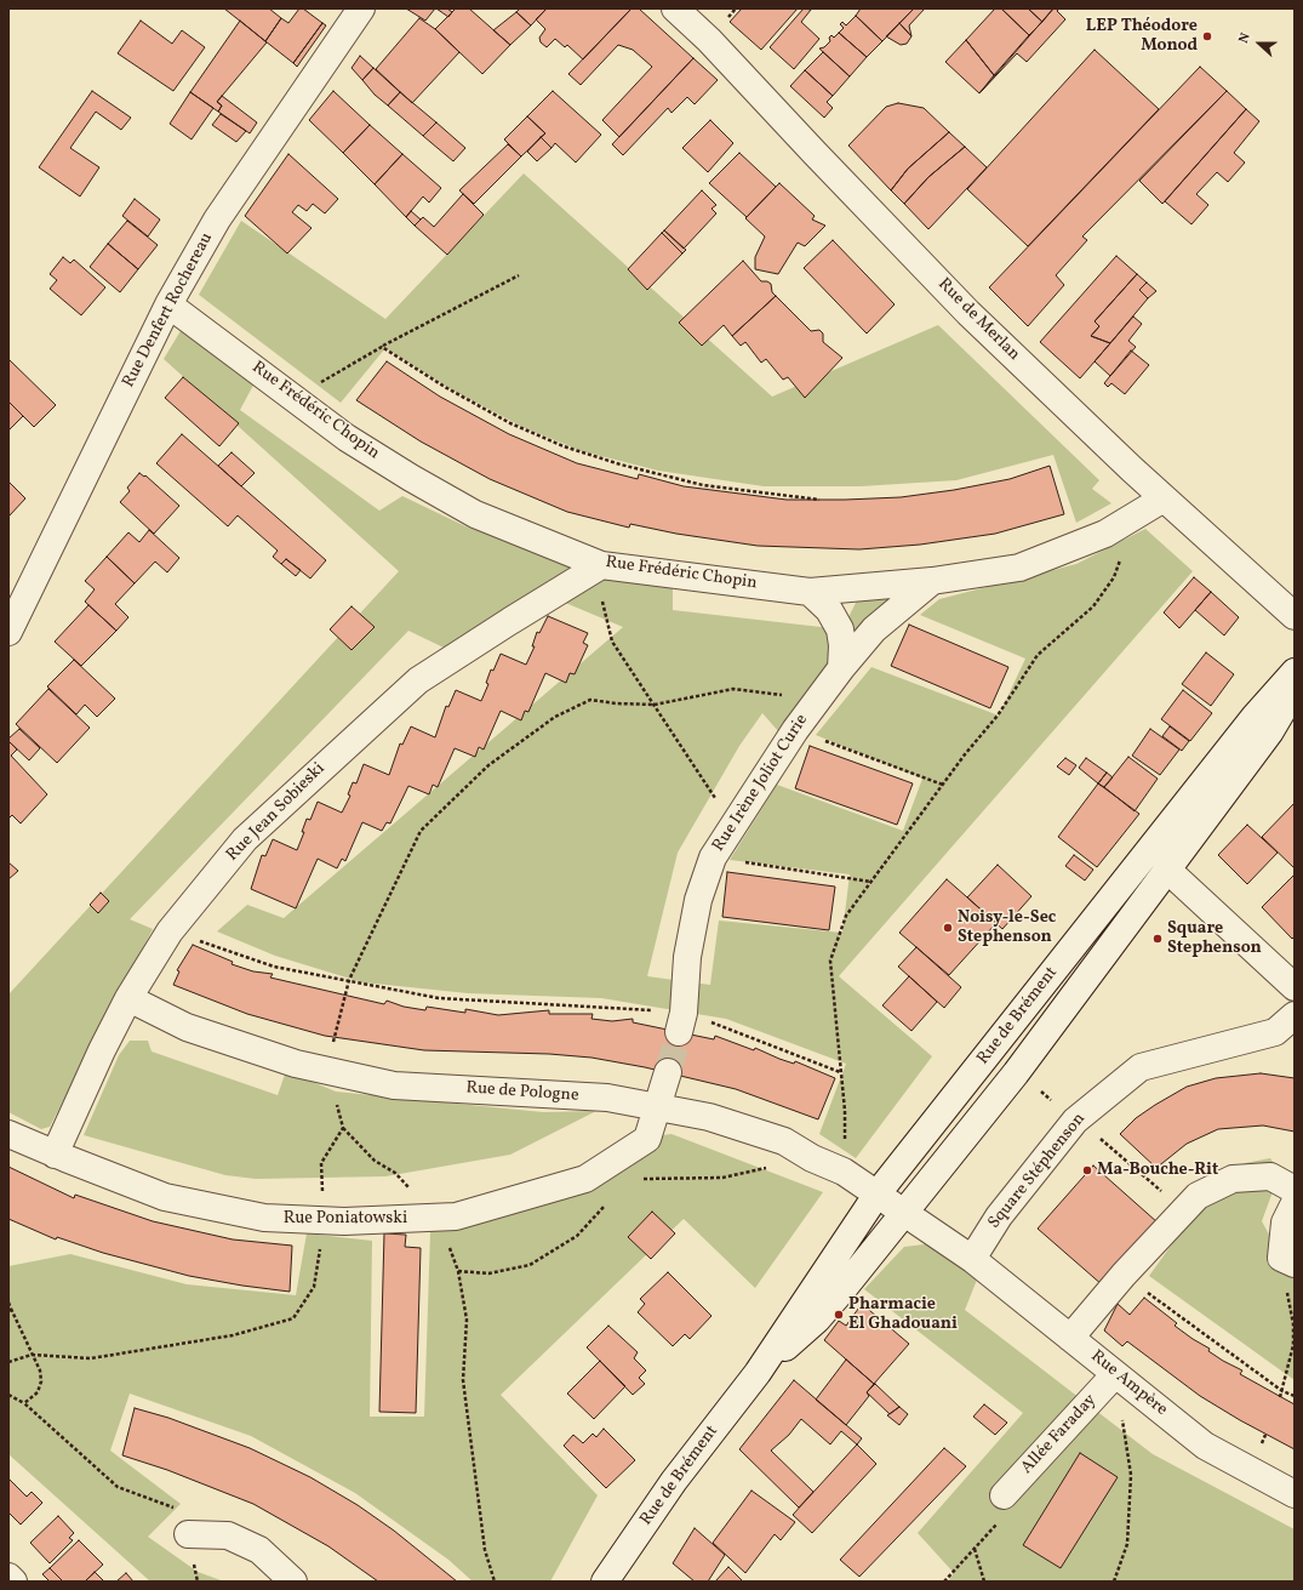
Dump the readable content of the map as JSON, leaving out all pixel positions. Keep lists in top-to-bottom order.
{
  "streets": {
    "street": [
      "Rue Denfert Rochereau",
      "Rue de Merlan",
      "Rue Frédéric Chopin",
      "Rue Irène Joliot Curie",
      "Rue Jean Sobieski",
      "Rue de Brément",
      "Rue de Pologne",
      "Square Stéphenson",
      "Rue Poniatowski",
      "Rue Ampère",
      "Allée Faraday"
    ]
  },
  "crossings": [
    ["Rue Denfert Rochereau", "Rue Frédéric Chopin"],
    ["Rue de Merlan", "Rue Frédéric Chopin"],
    ["Rue Frédéric Chopin", "Rue Irène Joliot Curie"],
    ["Rue Frédéric Chopin", "Rue Jean Sobieski"],
    ["Rue Jean Sobieski", "Rue de Pologne"],
    ["Rue Jean Sobieski", "Rue Poniatowski"],
    ["Rue de Brément", "Rue de Pologne"],
    ["Rue de Pologne", "Square Stéphenson"],
    ["Rue de Pologne", "Rue Poniatowski"],
    ["Rue de Pologne", "Rue Ampère"],
    ["Square Stéphenson", "Rue Ampère"],
    ["Rue Ampère", "Allée Faraday"]
  ],
  "places": [
    "LEP Théodore Monod",
    "Noisy-le-Sec Stephenson",
    "Square Stephenson",
    "Ma-Bouche-Rit",
    "Pharmacie El Ghadouani"
  ],
  "north": "left"
}
